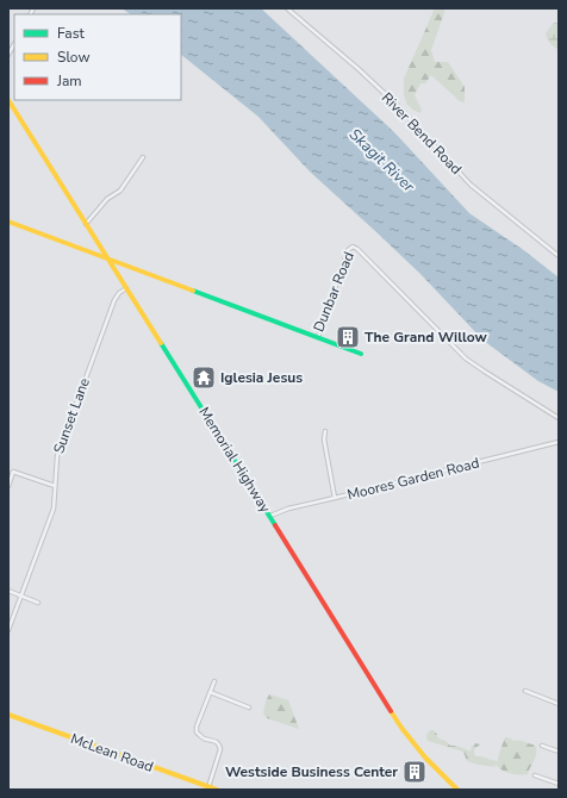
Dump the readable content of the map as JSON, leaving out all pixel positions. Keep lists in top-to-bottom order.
{
  "streets": {
    "main road": ["Dunbar Road", "Memorial Highway", "McLean Road"],
    "street": ["River Bend Road", "Sunset Lane", "Moores Garden Road"]
  },
  "crossings": [
    ["Dunbar Road", "Memorial Highway"],
    ["Sunset Lane", "Memorial Highway"],
    ["Memorial Highway", "Moores Garden Road"]
  ],
  "water": ["Skagit River"],
  "places": {
    "building": ["The Grand Willow", "Westside Business Center"],
    "temple": ["Iglesia Jesus"]
  },
  "legend": ["Fast", "Slow", "Jam"]
}
